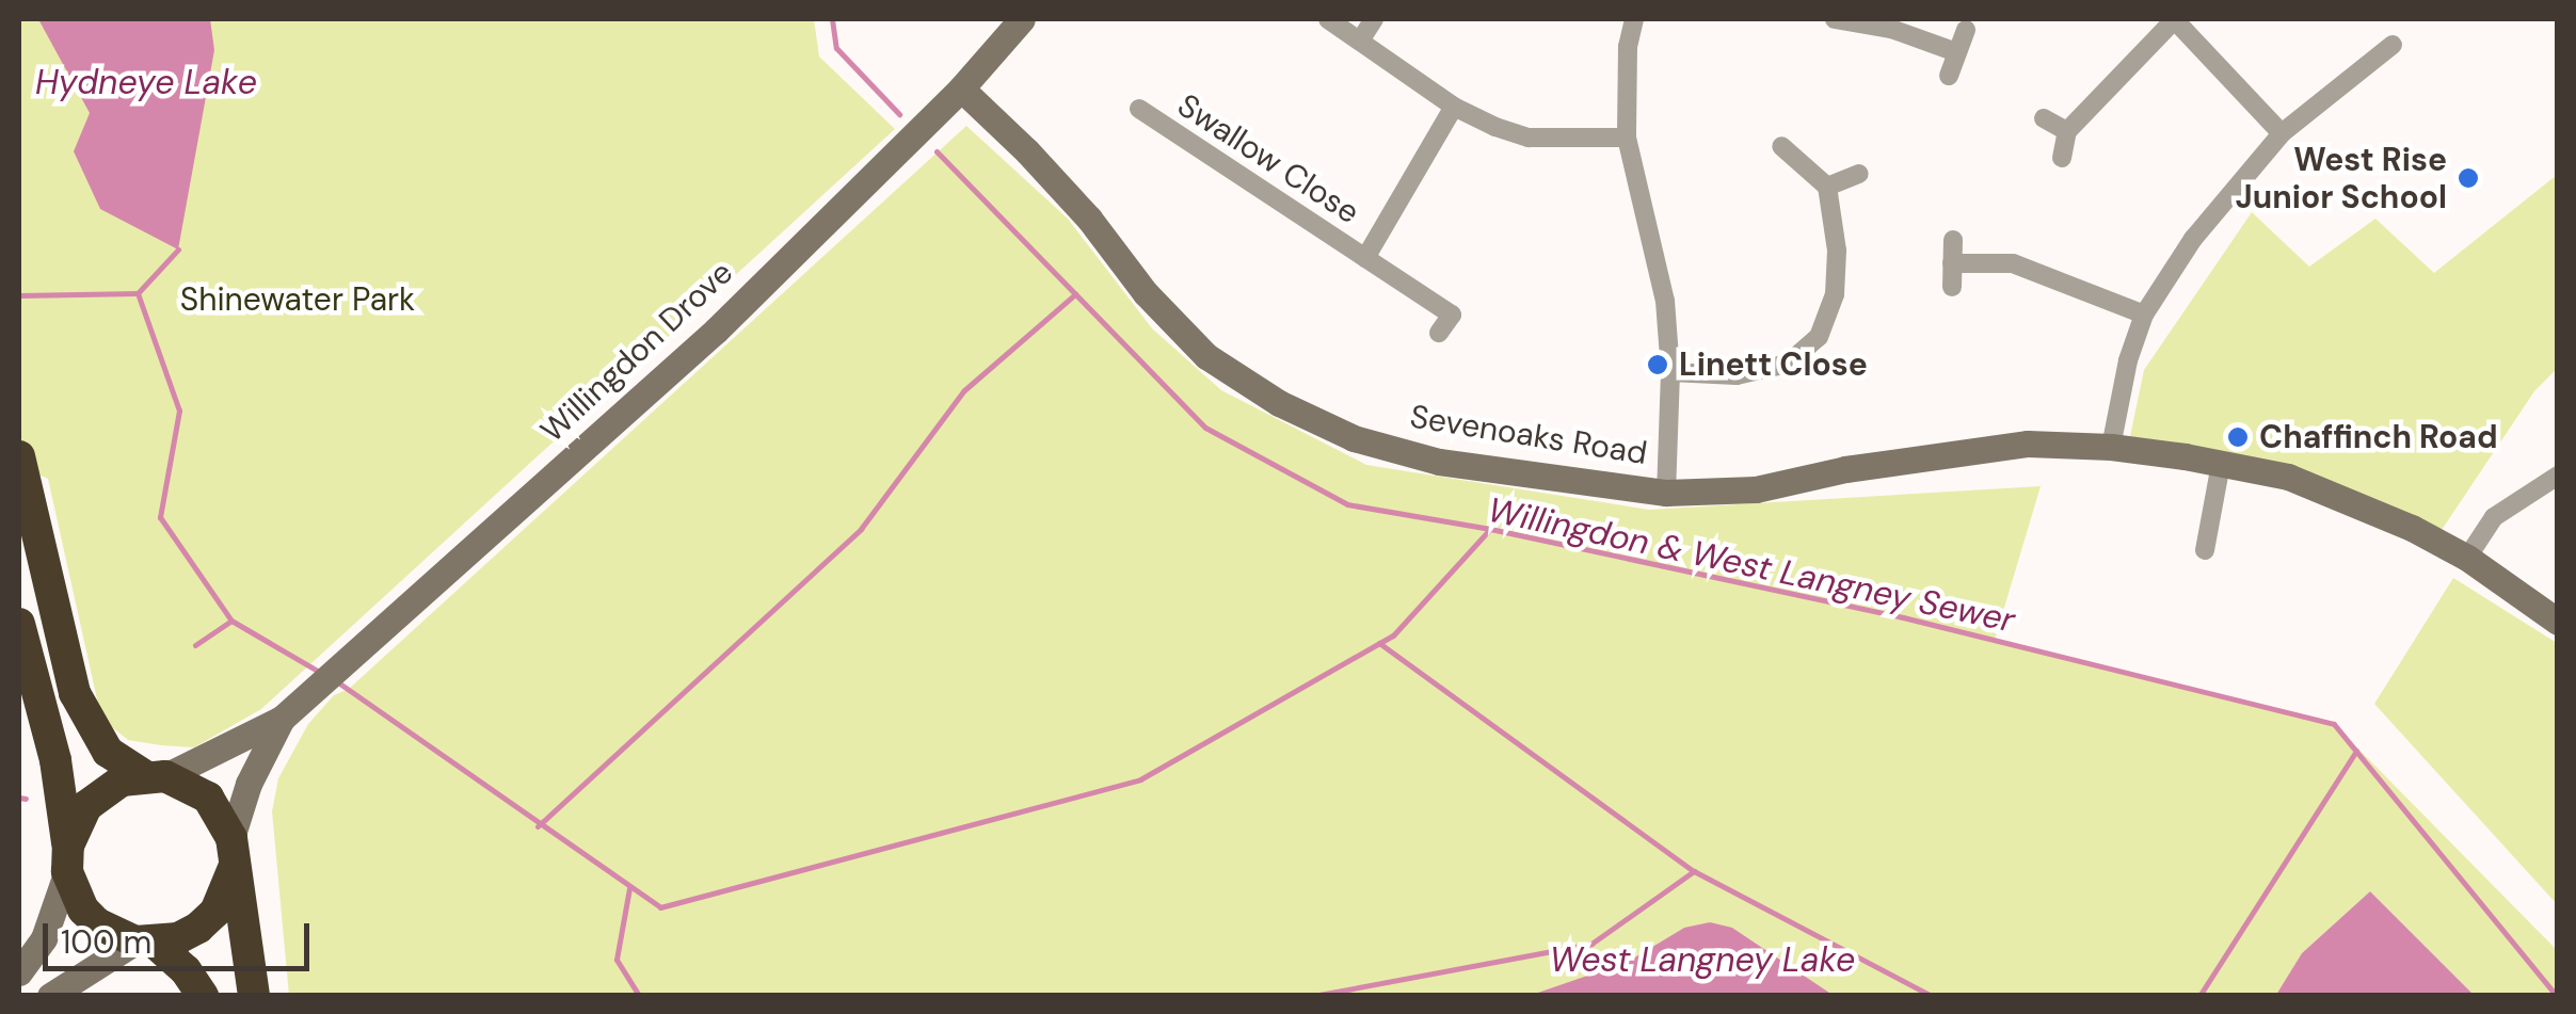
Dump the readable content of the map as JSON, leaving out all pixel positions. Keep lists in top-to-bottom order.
{
  "streets": {
    "street": ["Swallow Close", "Willingdon Drove", "Sevenoaks Road"]
  },
  "crossings": [
    ["Willingdon Drove", "Sevenoaks Road"]
  ],
  "water": ["Hydneye Lake", "Willingdon & West Langney Sewer", "West Langney Lake"],
  "parks": ["Shinewater Park"],
  "places": ["West Rise Junior School", "Linett Close", "Chaffinch Road"],
  "scale_bar": "100 m"
}
